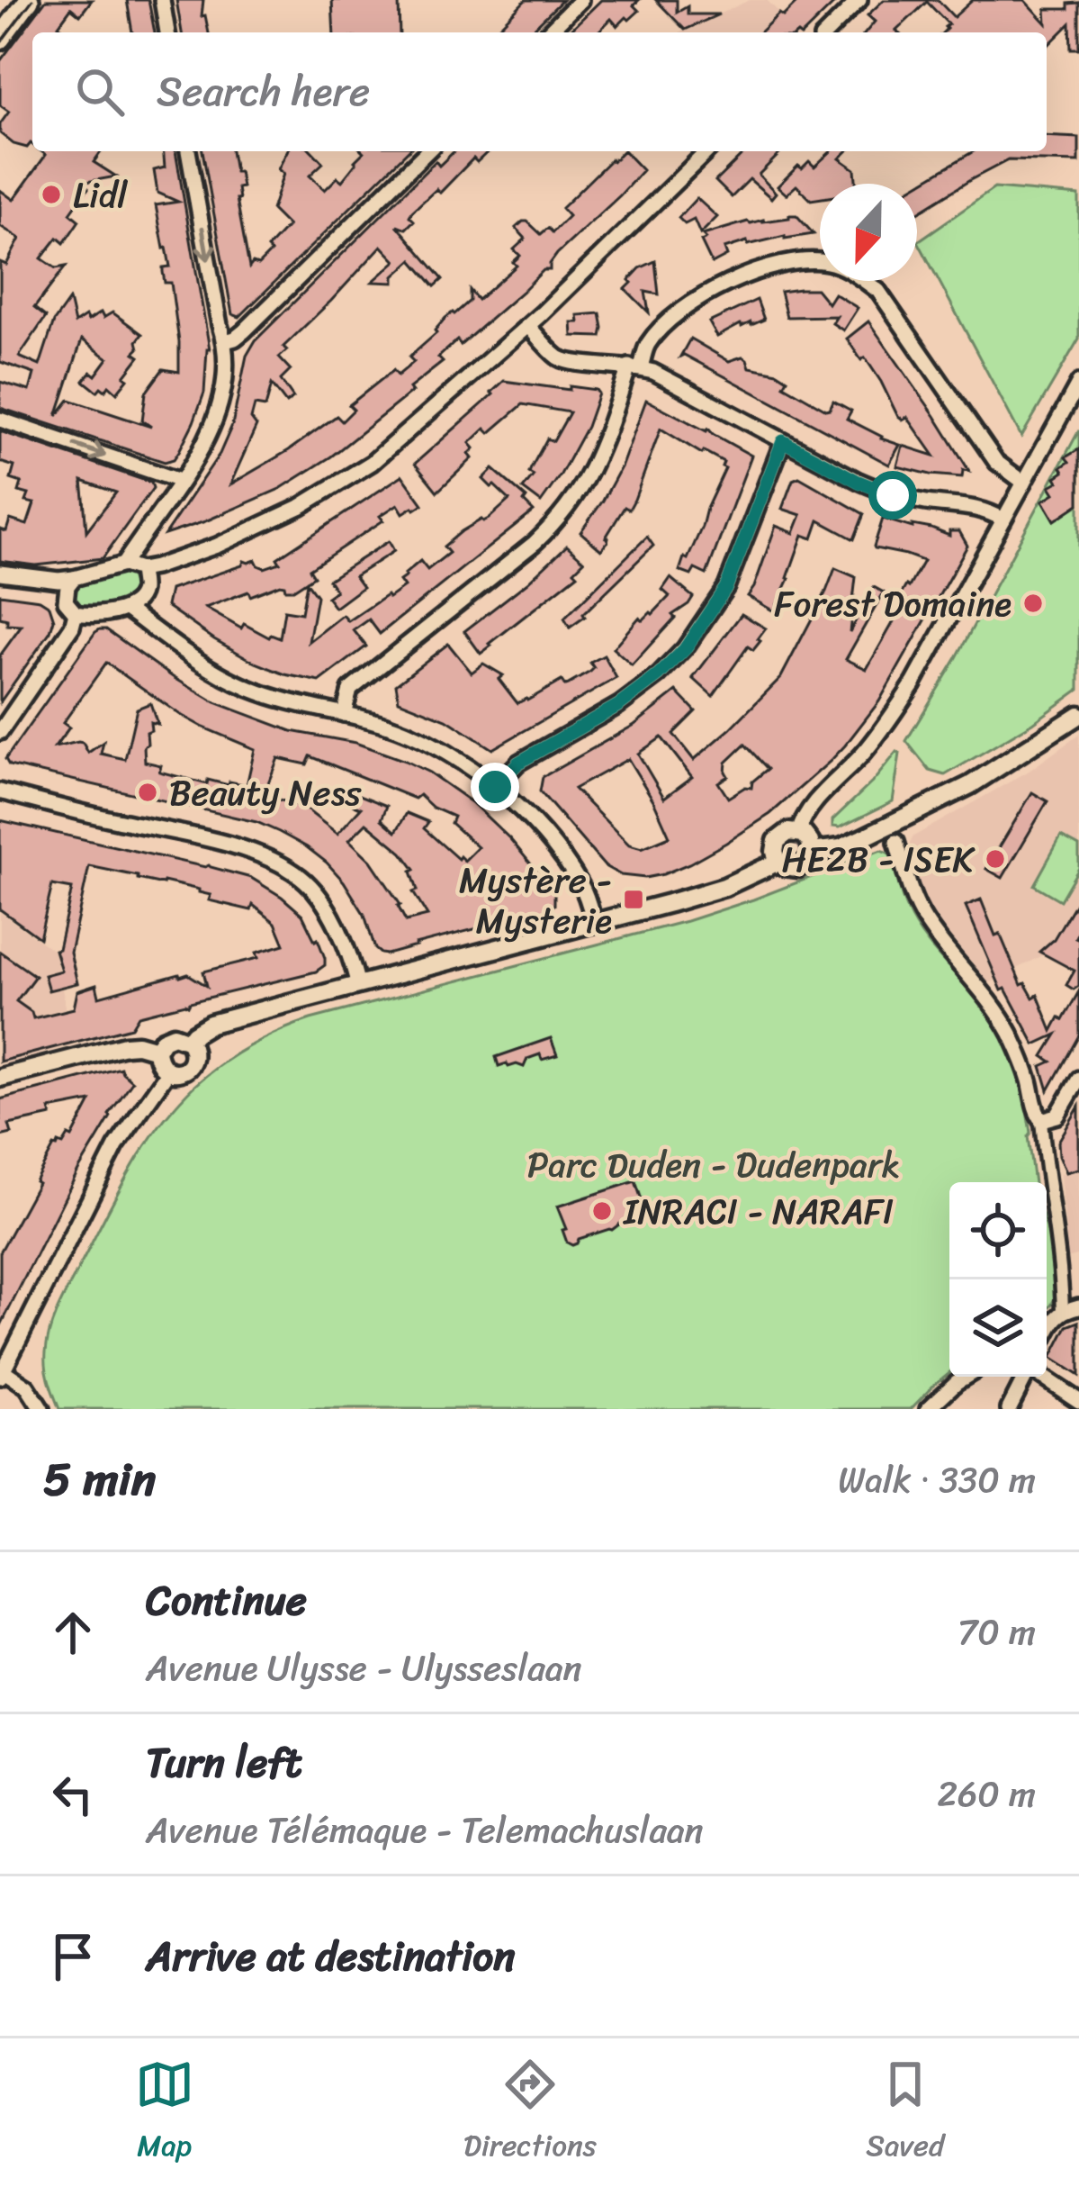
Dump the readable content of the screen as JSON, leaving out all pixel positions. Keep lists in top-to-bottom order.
{
  "parks": ["Parc Duden - Dudenpark"],
  "places": {
    "other": [
      "Lidl",
      "Forest Domaine",
      "Beauty Ness",
      "HE2B - ISEK",
      "INRACI - NARAFI"
    ],
    "transit": ["Mystère - Mysterie"]
  },
  "north": "bottom",
  "page": {
    "search": "Search here",
    "heading": ["5 min", "Walk · 330 m"],
    "list": [
      ["Continue", "Avenue Ulysse - Ulysseslaan", "70 m"],
      ["Turn left", "Avenue Télémaque - Telemachuslaan", "260 m"],
      "Arrive at destination"
    ],
    "nav": ["Map", "Directions", "Saved"]
  }
}
